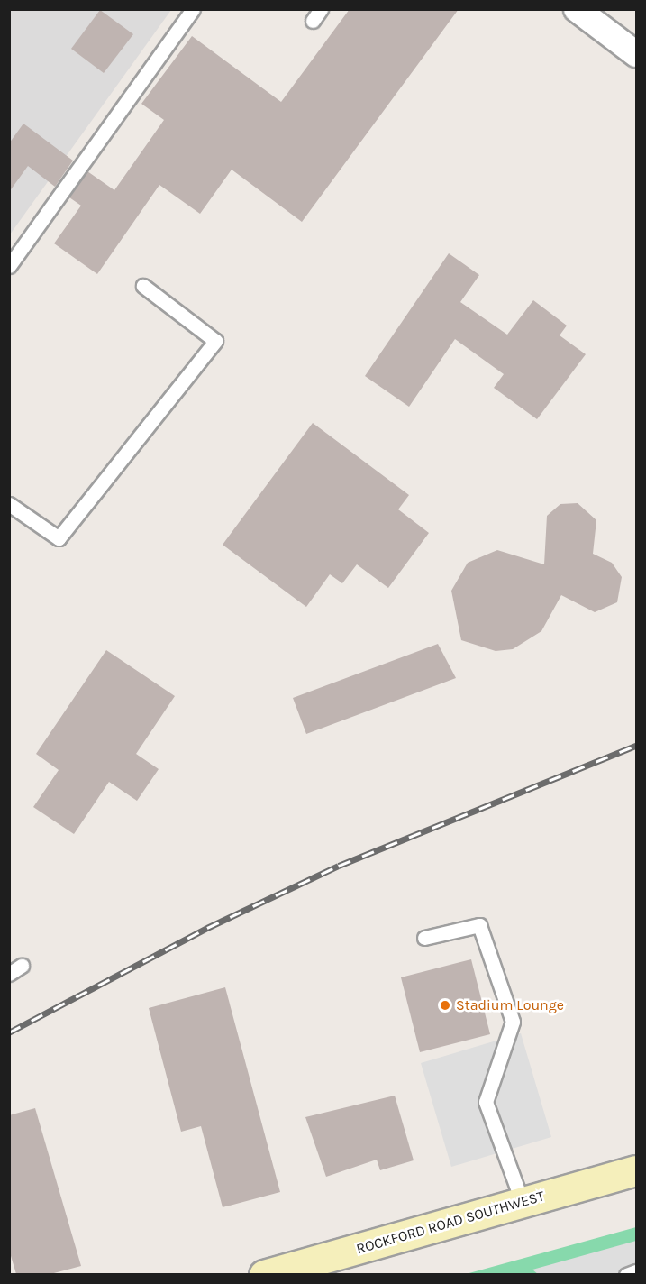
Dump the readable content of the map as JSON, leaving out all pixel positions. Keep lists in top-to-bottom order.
{
  "streets": {
    "street": ["ROCKFORD ROAD SOUTHWEST"]
  },
  "places": ["Stadium Lounge"]
}
